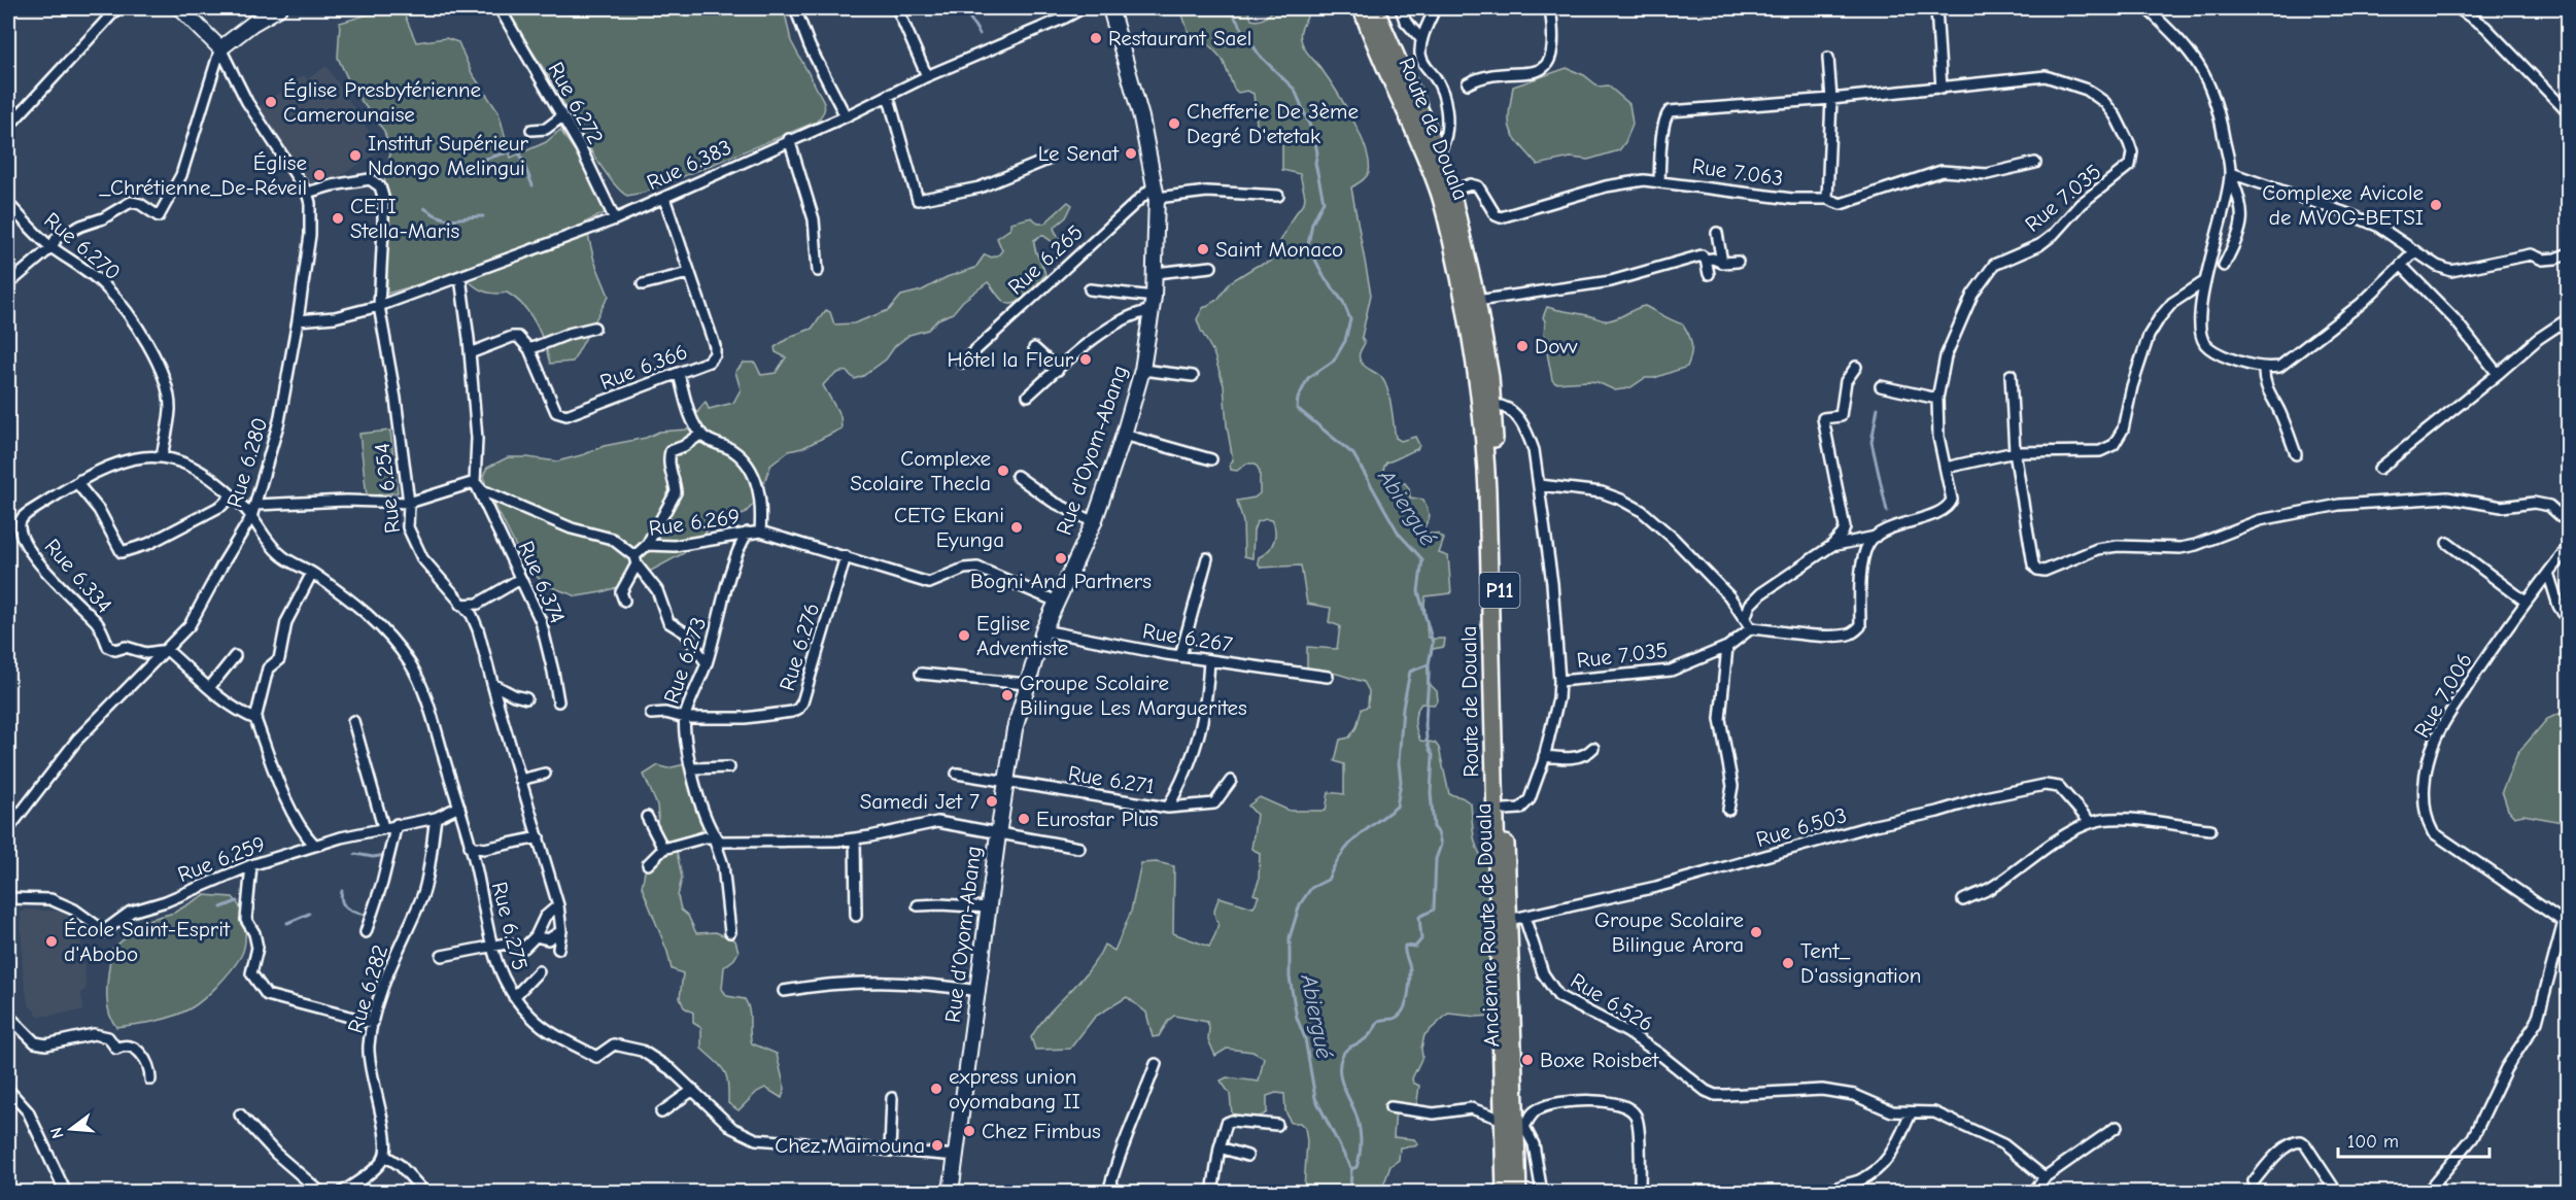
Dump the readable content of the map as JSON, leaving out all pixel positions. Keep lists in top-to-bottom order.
{
  "streets": {
    "main road": [
      "Route de Douala",
      "Rue d'Oyom-Abang",
      "P11",
      "Ancienne Route de Douala"
    ],
    "street": [
      "Rue 6.272",
      "Rue 6.383",
      "Rue 7.063",
      "Rue 7.035",
      "Rue 6.270",
      "Rue 6.265",
      "Rue 6.366",
      "Rue 6.280",
      "Rue 6.254",
      "Rue 6.269",
      "Rue 6.334",
      "Rue 6.374",
      "Rue 6.267",
      "Rue 6.276",
      "Rue 6.273",
      "Rue 7.006",
      "Rue 6.271",
      "Rue 6.503",
      "Rue 6.259",
      "Rue 6.275",
      "Rue 6.282",
      "Rue 6.526"
    ]
  },
  "crossings": [
    ["Rue 6.272", "Rue 6.383"],
    ["Route de Douala", "Ancienne Route de Douala"],
    ["Rue 6.383", "Rue 6.366"],
    ["Rue 6.383", "Rue 6.280"],
    ["Rue 6.383", "Rue 6.254"],
    ["Rue 7.063", "Rue 7.035"],
    ["Rue 7.063", "Ancienne Route de Douala"],
    ["Rue 6.270", "Rue 6.334"],
    ["Rue 6.265", "Rue d'Oyom-Abang"],
    ["Rue d'Oyom-Abang", "Rue 6.269"],
    ["Rue d'Oyom-Abang", "Rue 6.267"],
    ["Rue d'Oyom-Abang", "Rue 6.271"],
    ["Rue d'Oyom-Abang", "Rue 6.275"],
    ["Rue 6.280", "Rue 6.254"],
    ["Rue 6.280", "Rue 6.334"],
    ["Rue 6.280", "Rue 6.275"],
    ["Rue 6.269", "Rue 6.374"],
    ["Rue 6.269", "Rue 6.276"],
    ["Rue 6.269", "Rue 6.273"],
    ["Rue 6.334", "Rue 6.275"],
    ["Rue 6.267", "Rue 6.271"],
    ["Rue 6.276", "Rue 6.273"],
    ["Rue 6.503", "Ancienne Route de Douala"],
    ["Rue 6.503", "Rue 6.526"],
    ["Rue 6.259", "Rue 6.275"],
    ["Rue 6.259", "Rue 6.282"],
    ["Ancienne Route de Douala", "Rue 6.526"]
  ],
  "water": ["Abiergué"],
  "places": [
    "Restaurant Sael",
    "Église Presbytérienne Camerounaise",
    "Chefferie De 3ème Degré D'etetak",
    "Le Senat",
    "Institut Supérieur Ndongo Melingui",
    "Église _Chrétienne_De-Réveil",
    "Complexe Avicole de MVOG-BETSI",
    "CETI Stella-Maris",
    "Saint Monaco",
    "Dovv",
    "Hôtel la Fleur",
    "Complexe Scolaire Thecla",
    "CETG Ekani Eyunga",
    "Bogni And Partners",
    "Eglise Adventiste",
    "Groupe Scolaire Bilingue Les Marguerites",
    "Samedi Jet 7",
    "Eurostar Plus",
    "Groupe Scolaire Bilingue Arora",
    "École Saint-Esprit d'Abobo",
    "Tent_ D'assignation",
    "Boxe Roisbet",
    "express union oyomabang II",
    "Chez Fimbus",
    "Chez Maimouna"
  ],
  "scale_bar": "100 m",
  "north": "left"
}
